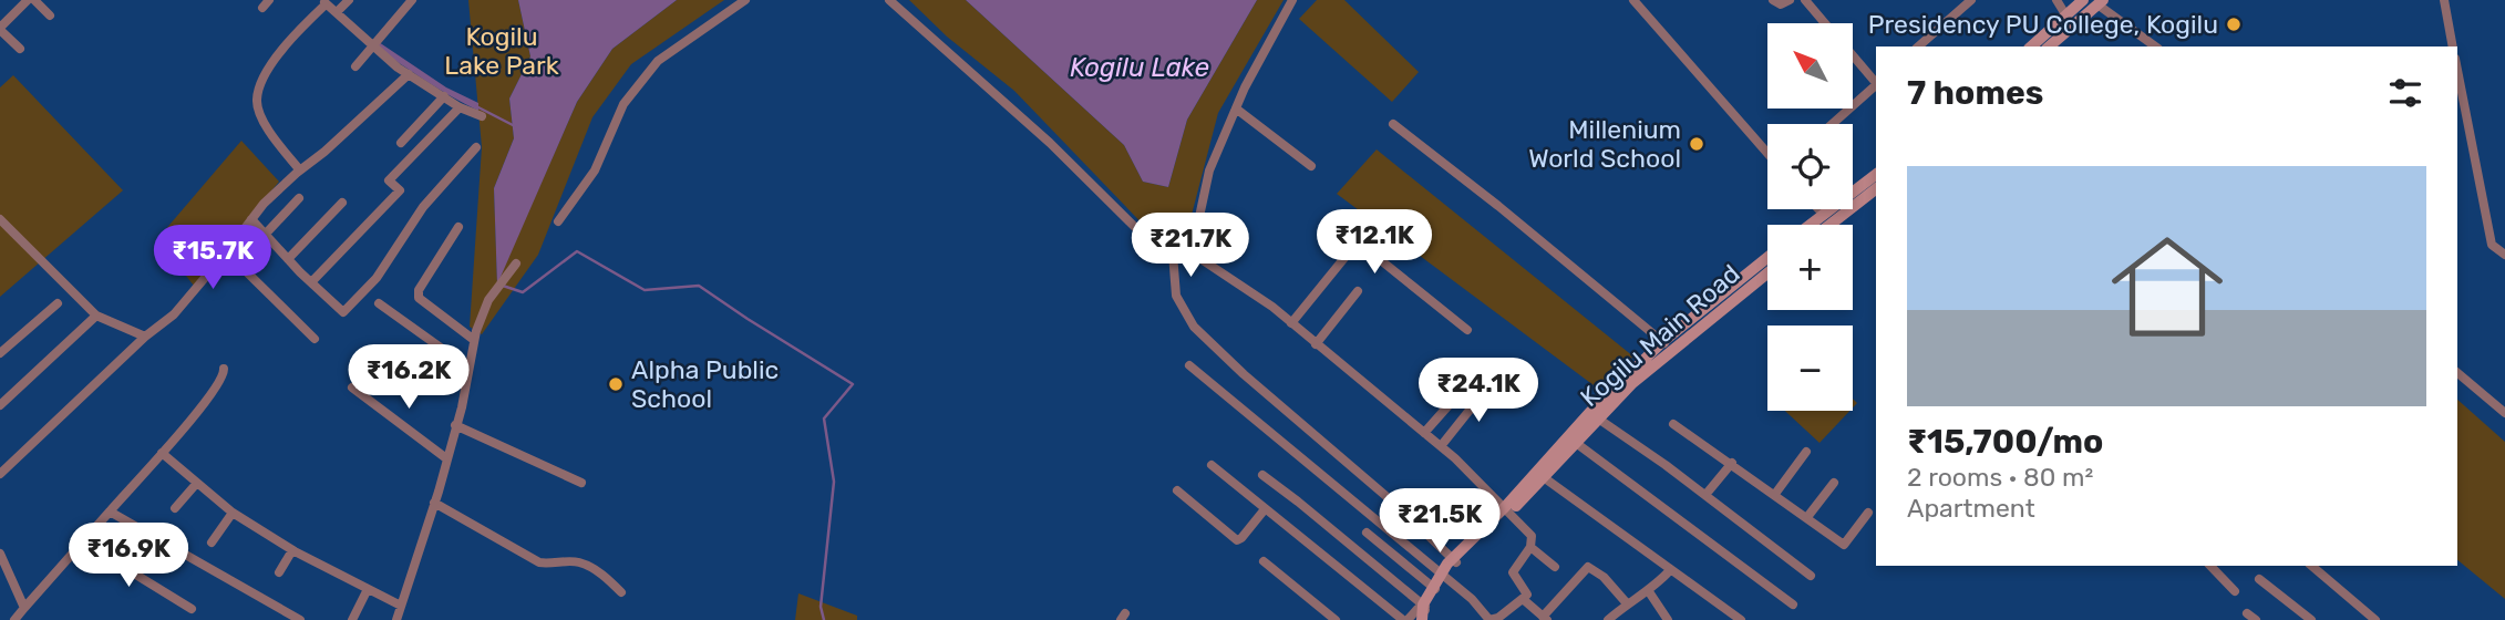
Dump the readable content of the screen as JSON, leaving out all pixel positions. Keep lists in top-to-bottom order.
{
  "streets": {
    "main road": ["Kogilu Main Road"]
  },
  "water": ["Kogilu Lake"],
  "parks": ["Kogilu Lake Park"],
  "places": ["Presidency PU College, Kogilu", "Millenium World School", "Alpha Public School"],
  "north": "top left",
  "page": {
    "map_buttons": ["+", "−"],
    "heading": "7 homes",
    "list": [
      {
        "name": "₹15,700/mo",
        "note": "2 rooms · 80 m² · Apartment"
      }
    ],
    "price": [
      "₹12.1K",
      "₹21.7K",
      "₹15.7K",
      "₹16.2K",
      "₹24.1K",
      "₹21.5K",
      "₹16.9K"
    ]
  }
}
